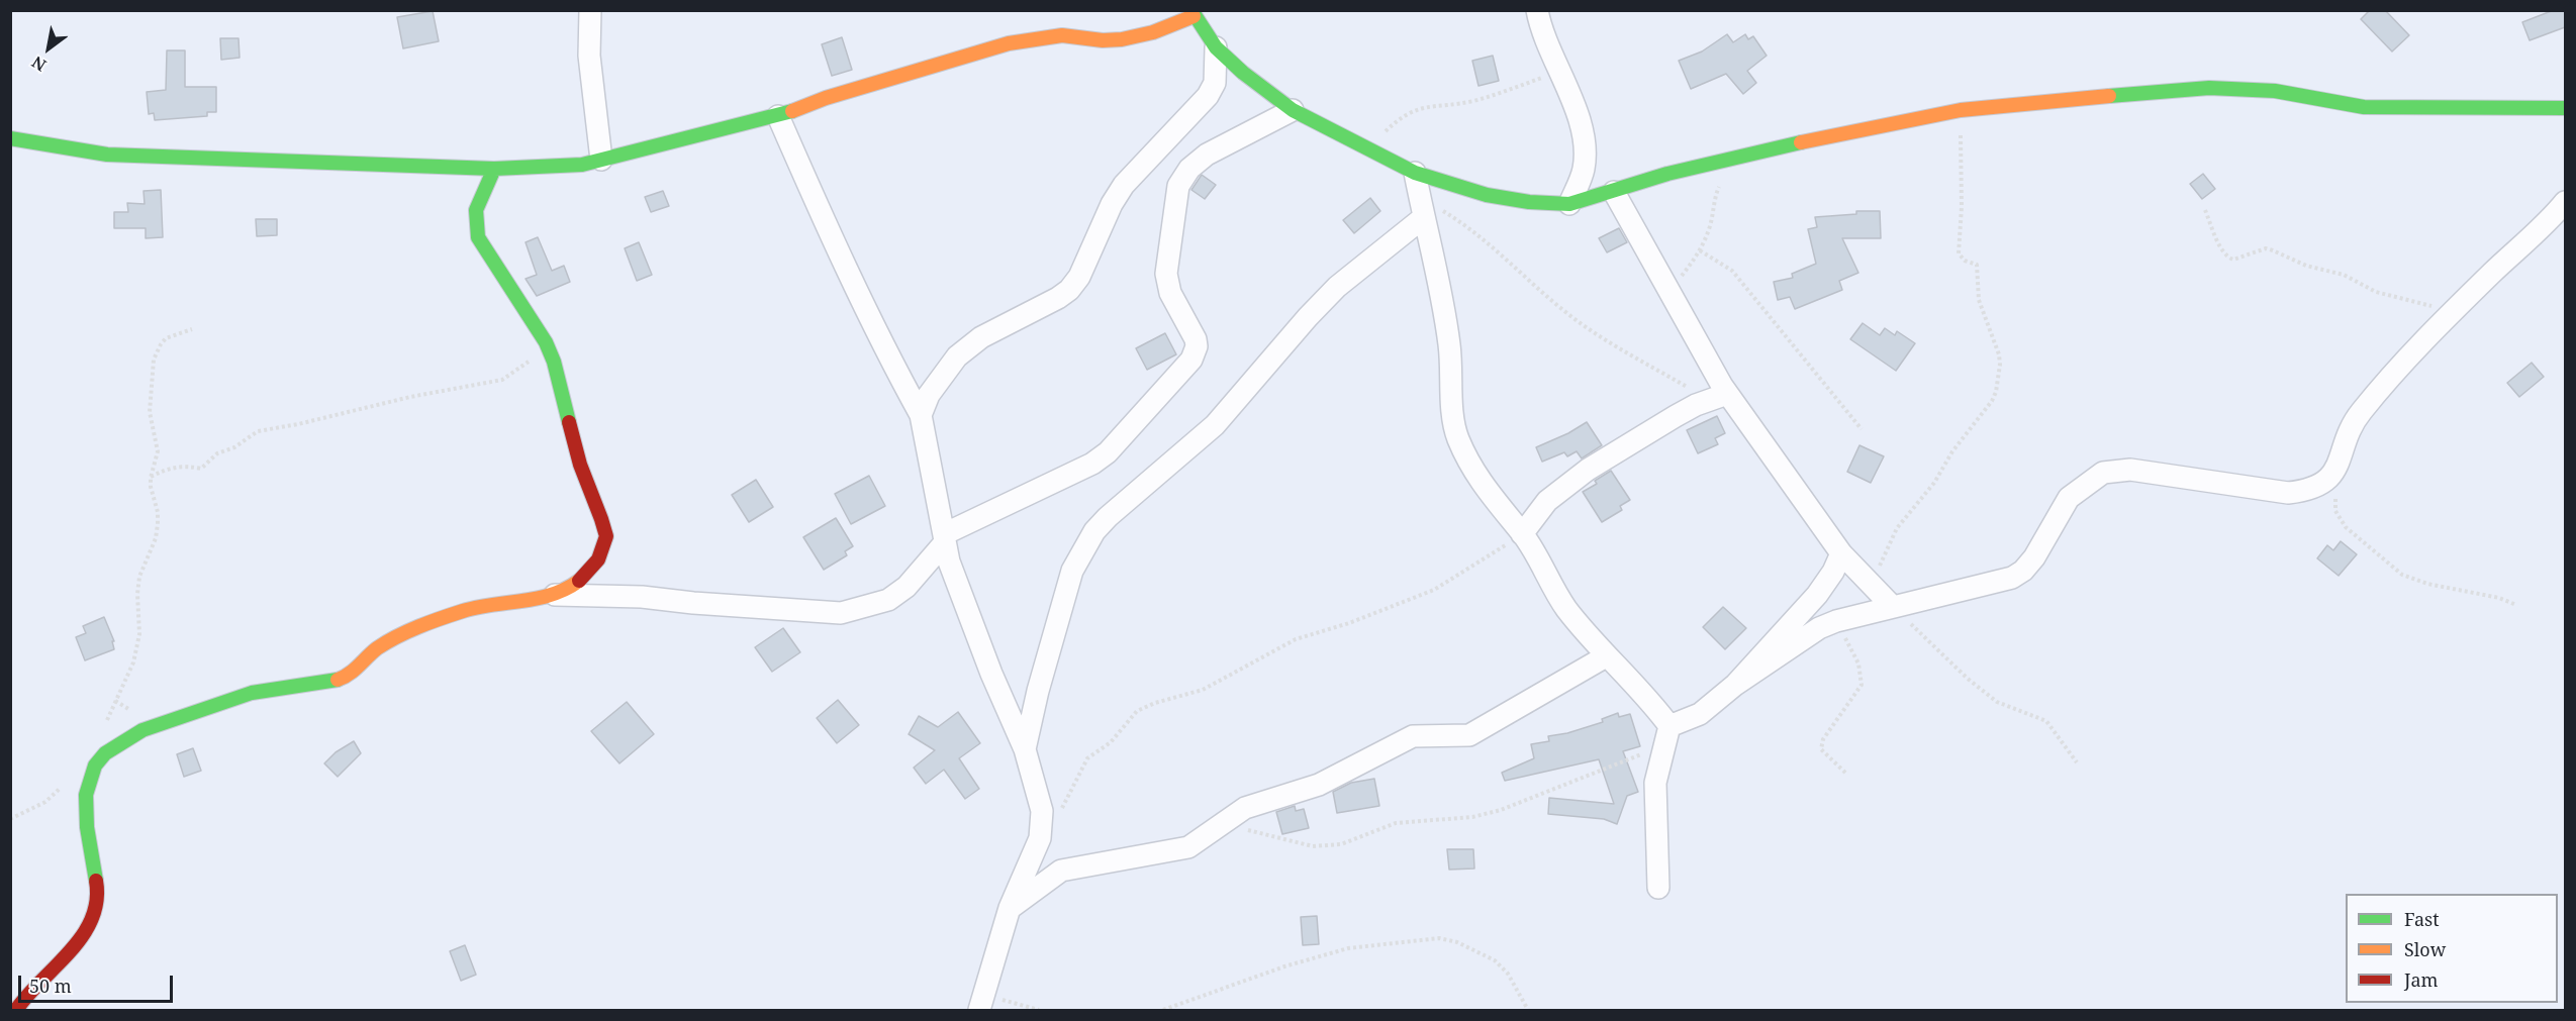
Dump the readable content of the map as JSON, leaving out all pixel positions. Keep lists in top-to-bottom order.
{
  "legend": ["Fast", "Slow", "Jam"],
  "scale_bar": "50 m",
  "north": "bottom left"
}
